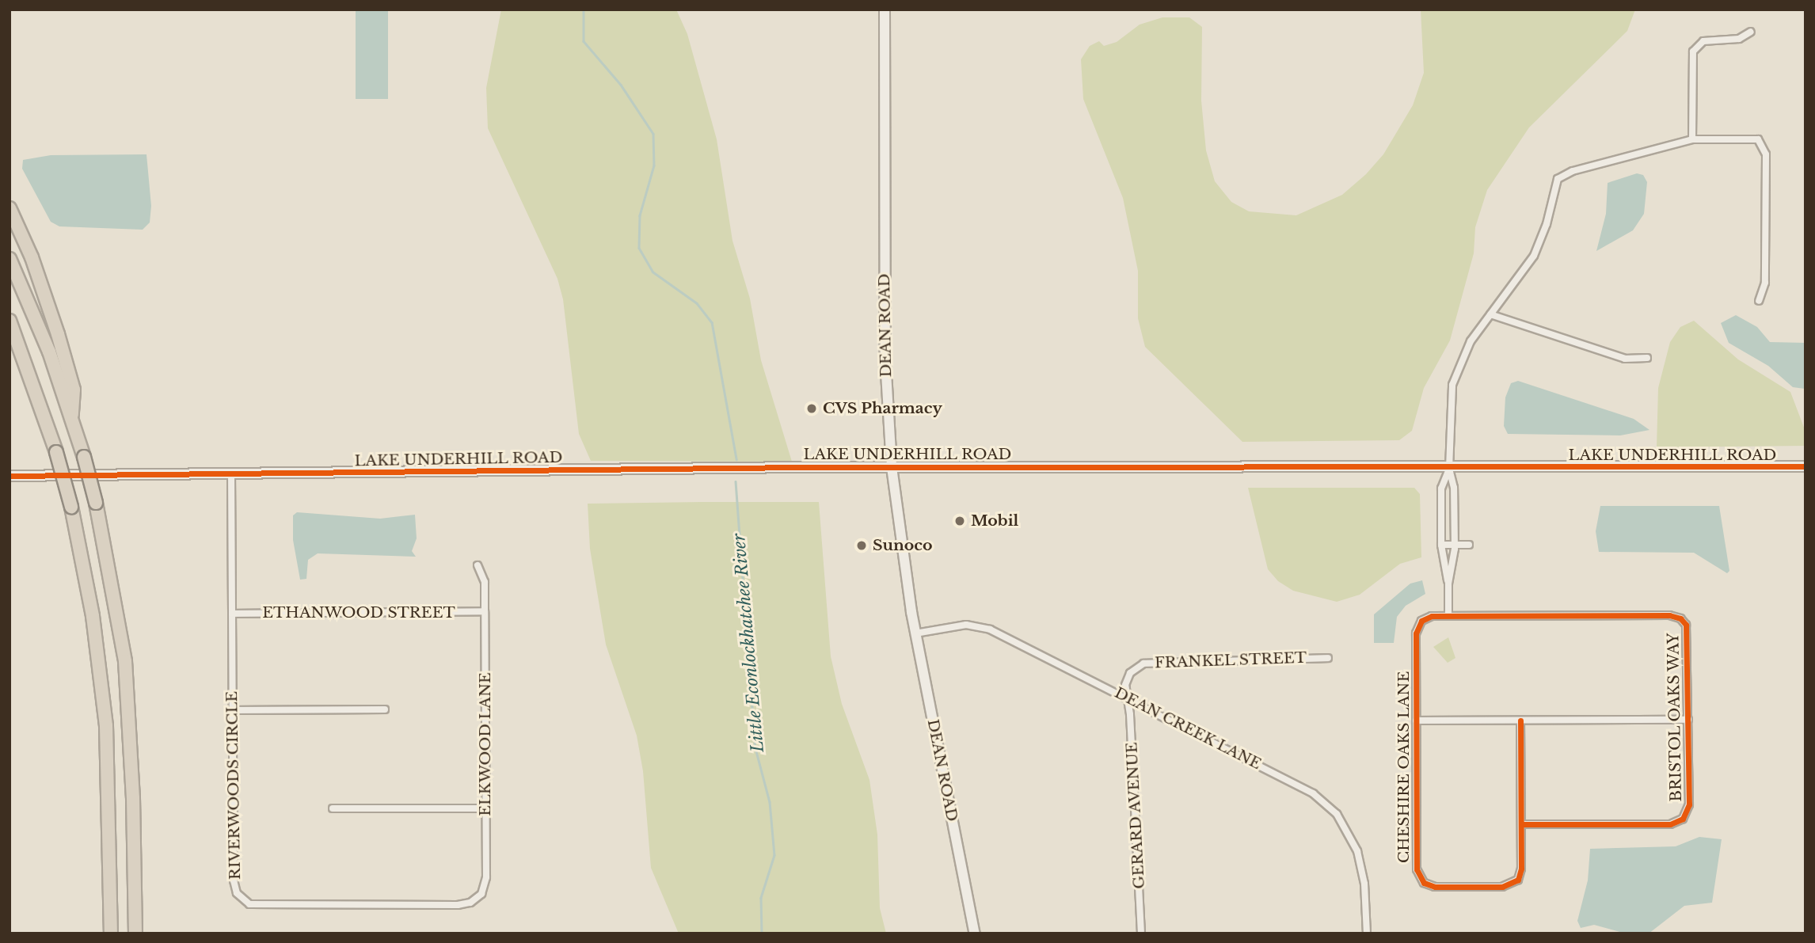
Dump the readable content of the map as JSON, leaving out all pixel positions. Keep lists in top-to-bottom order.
{
  "streets": {
    "street": [
      "DEAN ROAD",
      "LAKE UNDERHILL ROAD",
      "ETHANWOOD STREET",
      "FRANKEL STREET",
      "BRISTOL OAKS WAY",
      "DEAN CREEK LANE",
      "ELKWOOD LANE",
      "CHESHIRE OAKS LANE",
      "RIVERWOODS CIRCLE",
      "GERARD AVENUE"
    ]
  },
  "crossings": [
    ["DEAN ROAD", "LAKE UNDERHILL ROAD"],
    ["DEAN ROAD", "DEAN CREEK LANE"],
    ["LAKE UNDERHILL ROAD", "RIVERWOODS CIRCLE"],
    ["ETHANWOOD STREET", "ELKWOOD LANE"],
    ["ETHANWOOD STREET", "RIVERWOODS CIRCLE"],
    ["FRANKEL STREET", "DEAN CREEK LANE"],
    ["FRANKEL STREET", "GERARD AVENUE"],
    ["BRISTOL OAKS WAY", "CHESHIRE OAKS LANE"],
    ["DEAN CREEK LANE", "GERARD AVENUE"],
    ["ELKWOOD LANE", "RIVERWOODS CIRCLE"]
  ],
  "water": ["Little Econlockhatchee River"],
  "places": ["CVS Pharmacy", "Mobil", "Sunoco"]
}
